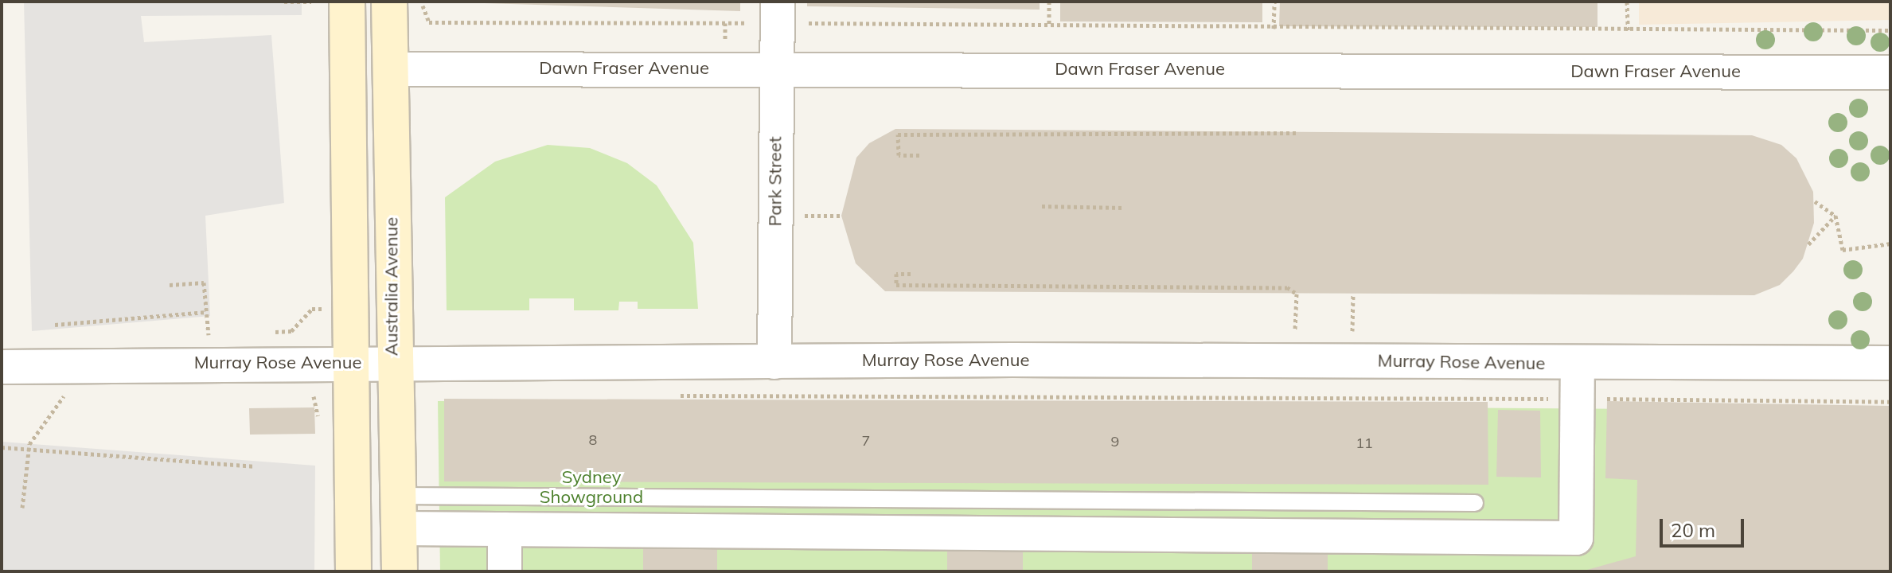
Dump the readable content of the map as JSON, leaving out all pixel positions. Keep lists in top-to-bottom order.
{
  "streets": {
    "main road": ["Australia Avenue"],
    "street": ["Dawn Fraser Avenue", "Park Street", "Murray Rose Avenue"]
  },
  "crossings": [
    ["Dawn Fraser Avenue", "Park Street"],
    ["Dawn Fraser Avenue", "Australia Avenue"],
    ["Park Street", "Murray Rose Avenue"],
    ["Australia Avenue", "Murray Rose Avenue"]
  ],
  "parks": ["Sydney Showground"],
  "house_numbers": [
    "8",
    "7",
    "9",
    "11"
  ],
  "scale_bar": "20 m"
}
